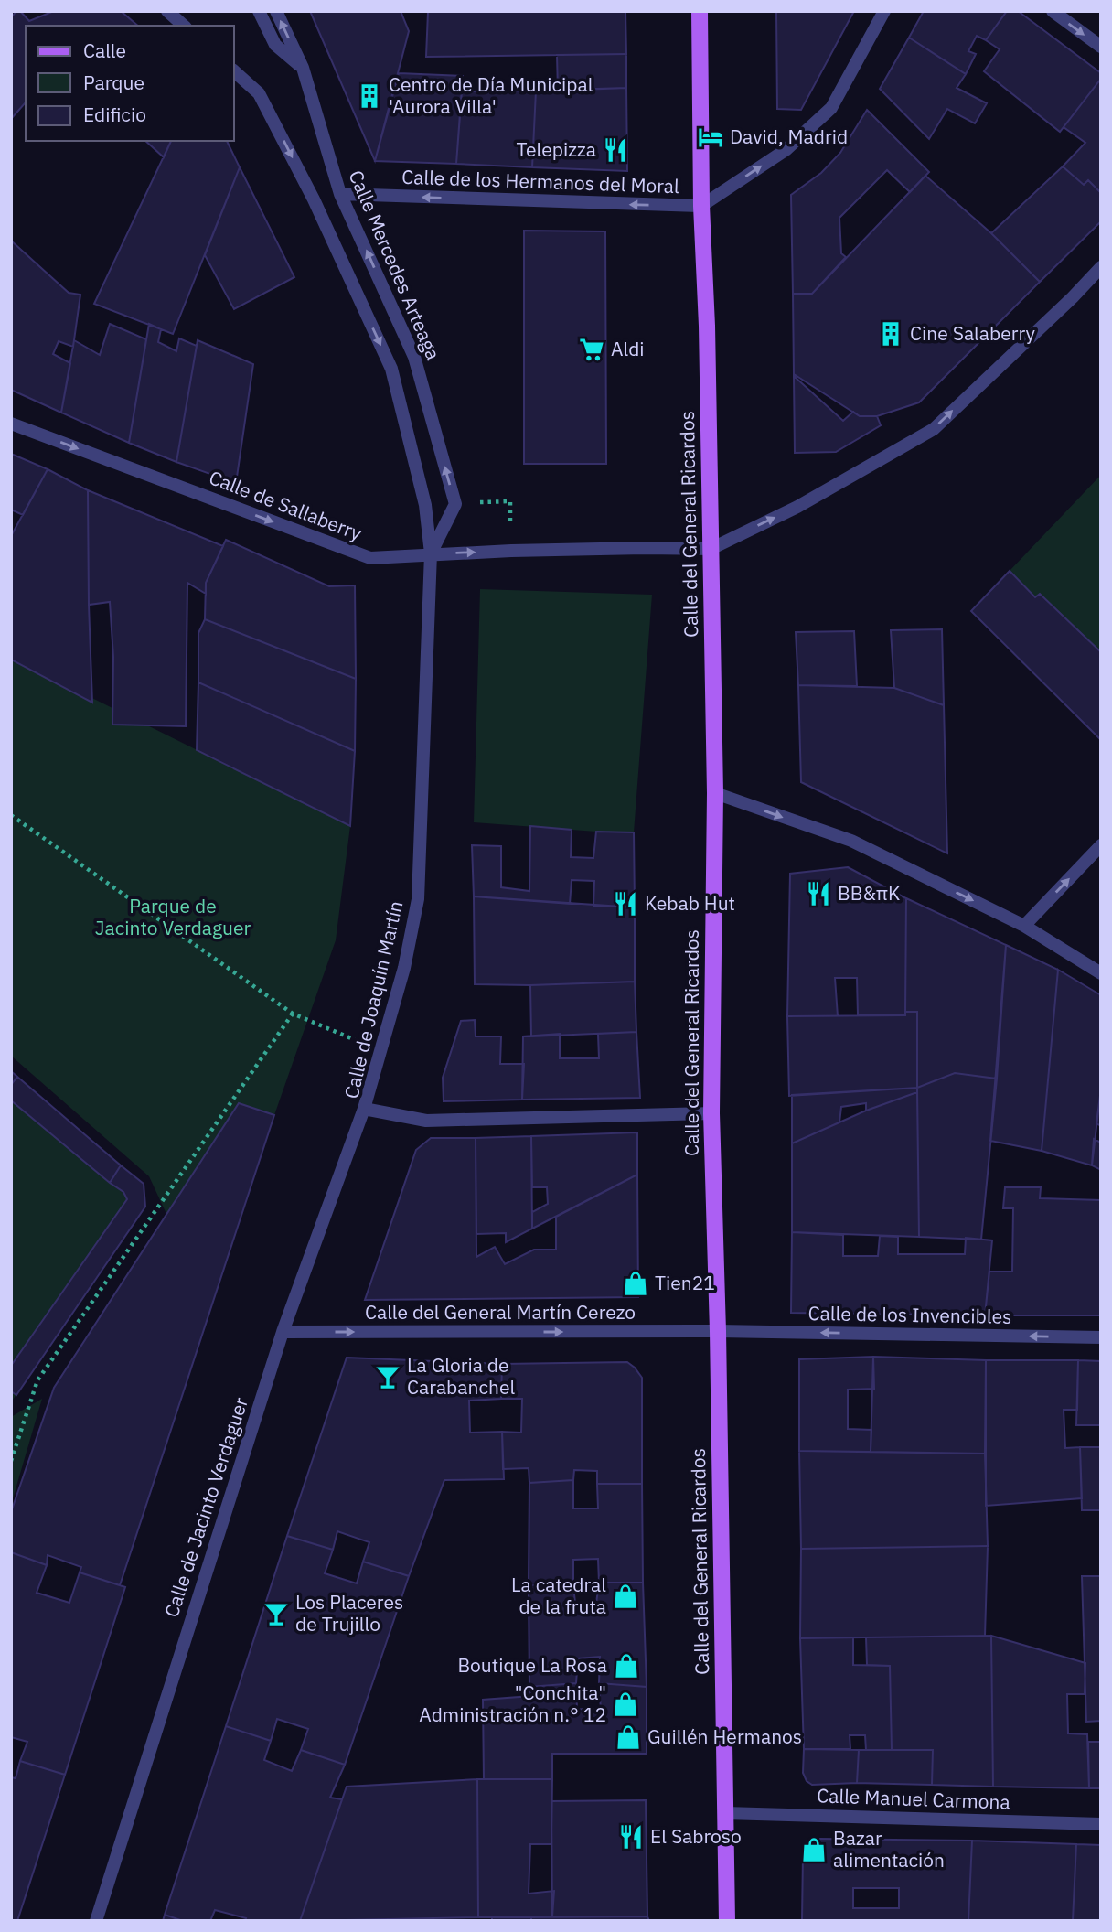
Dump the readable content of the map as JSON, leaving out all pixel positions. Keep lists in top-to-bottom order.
{
  "streets": {
    "main road": ["Calle del General Ricardos"],
    "street": [
      "Calle de los Hermanos del Moral",
      "Calle Mercedes Arteaga",
      "Calle de Sallaberry",
      "Calle de Joaquín Martín",
      "Calle del General Martín Cerezo",
      "Calle de los Invencibles",
      "Calle de Jacinto Verdaguer",
      "Calle Manuel Carmona"
    ]
  },
  "crossings": [
    ["Calle de los Hermanos del Moral", "Calle Mercedes Arteaga"],
    ["Calle de los Hermanos del Moral", "Calle del General Ricardos"],
    ["Calle de Sallaberry", "Calle del General Ricardos"],
    ["Calle de Sallaberry", "Calle de Joaquín Martín"],
    ["Calle del General Ricardos", "Calle de Joaquín Martín"],
    ["Calle del General Ricardos", "Calle del General Martín Cerezo"],
    ["Calle del General Ricardos", "Calle de los Invencibles"],
    ["Calle del General Ricardos", "Calle Manuel Carmona"],
    ["Calle de Joaquín Martín", "Calle de Jacinto Verdaguer"],
    ["Calle del General Martín Cerezo", "Calle de los Invencibles"],
    ["Calle del General Martín Cerezo", "Calle de Jacinto Verdaguer"]
  ],
  "one_way": [
    "Calle de los Hermanos del Moral",
    "Calle de Sallaberry",
    "Calle del General Martín Cerezo",
    "Calle de los Invencibles"
  ],
  "parks": ["Parque de Jacinto Verdaguer"],
  "places": {
    "building": ["Centro de Día Municipal 'Aurora Villa'", "Cine Salaberry"],
    "hotel": ["David, Madrid"],
    "restaurant": [
      "Telepizza",
      "BB&πK",
      "Kebab Hut",
      "El Sabroso"
    ],
    "supermarket": ["Aldi"],
    "shop": [
      "Tien21",
      "La catedral de la fruta",
      "Boutique La Rosa",
      "\"Conchita\" Administración n.° 12",
      "Guillén Hermanos",
      "Bazar alimentación"
    ],
    "bar": ["La Gloria de Carabanchel", "Los Placeres de Trujillo"]
  },
  "legend": ["Calle", "Parque", "Edificio"]
}
